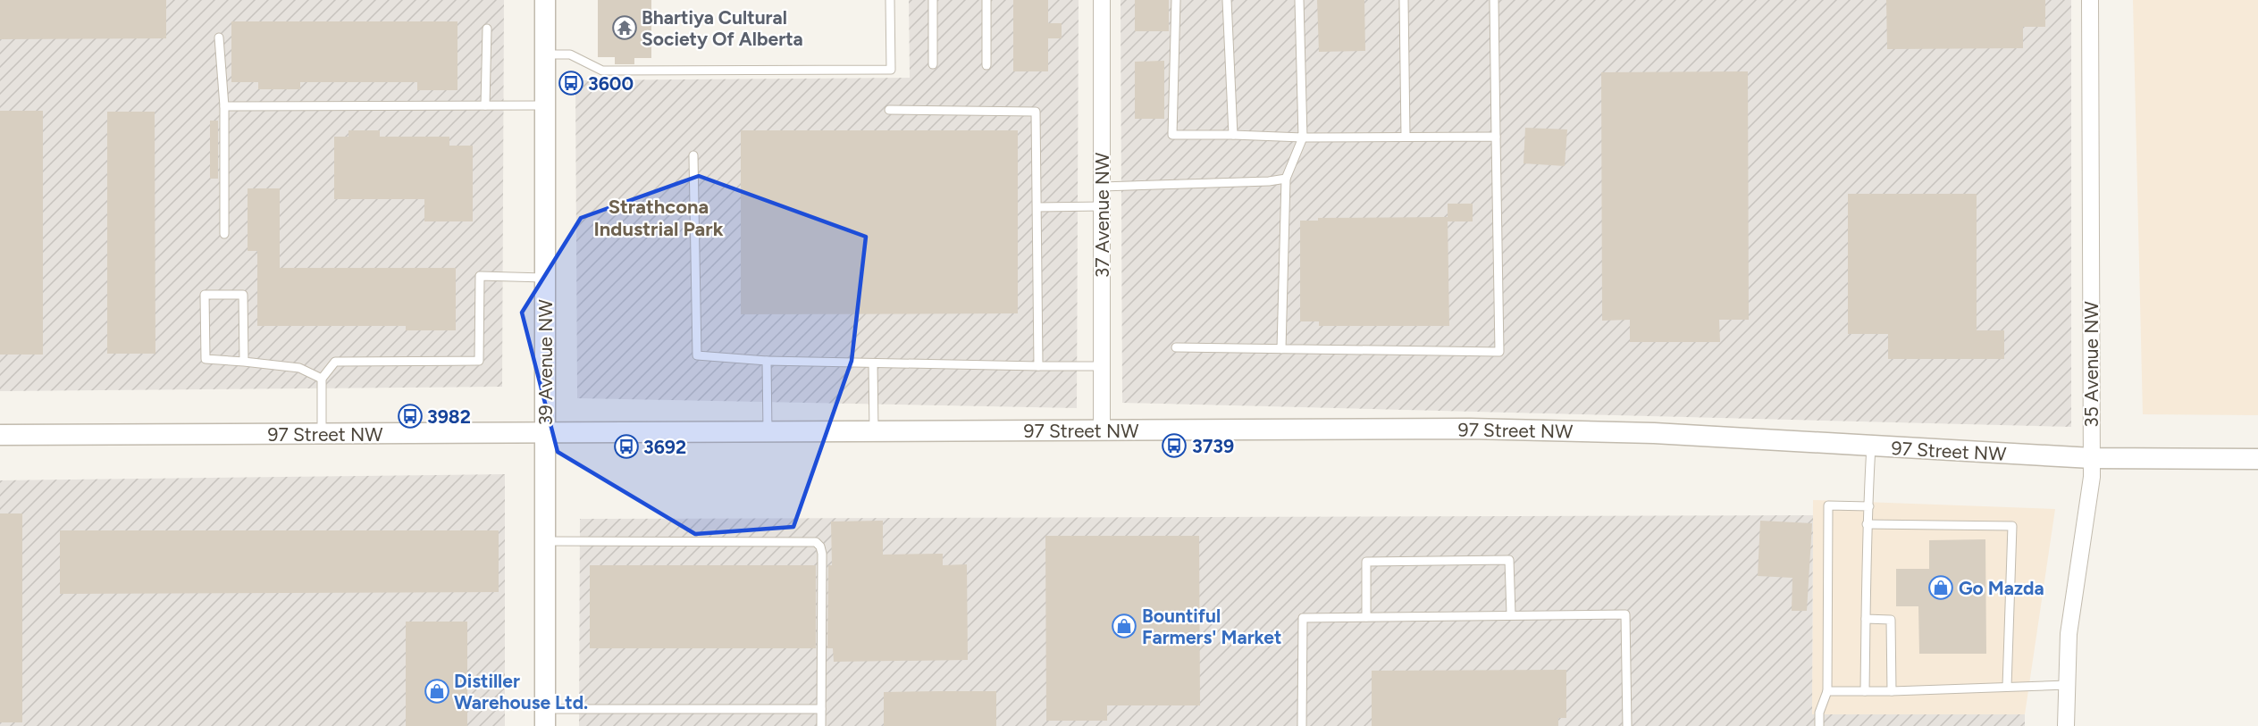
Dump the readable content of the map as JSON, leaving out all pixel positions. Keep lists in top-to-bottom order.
{
  "streets": {
    "street": [
      "37 Avenue NW",
      "39 Avenue NW",
      "35 Avenue NW",
      "97 Street NW"
    ]
  },
  "crossings": [
    ["37 Avenue NW", "97 Street NW"],
    ["39 Avenue NW", "97 Street NW"],
    ["35 Avenue NW", "97 Street NW"]
  ],
  "districts": ["Strathcona Industrial Park"],
  "places": {
    "temple": ["Bhartiya Cultural Society Of Alberta"],
    "bus stop": [
      "3600",
      "3982",
      "3739",
      "3692"
    ],
    "shop": ["Go Mazda", "Bountiful Farmers' Market", "Distiller Warehouse Ltd."]
  }
}
